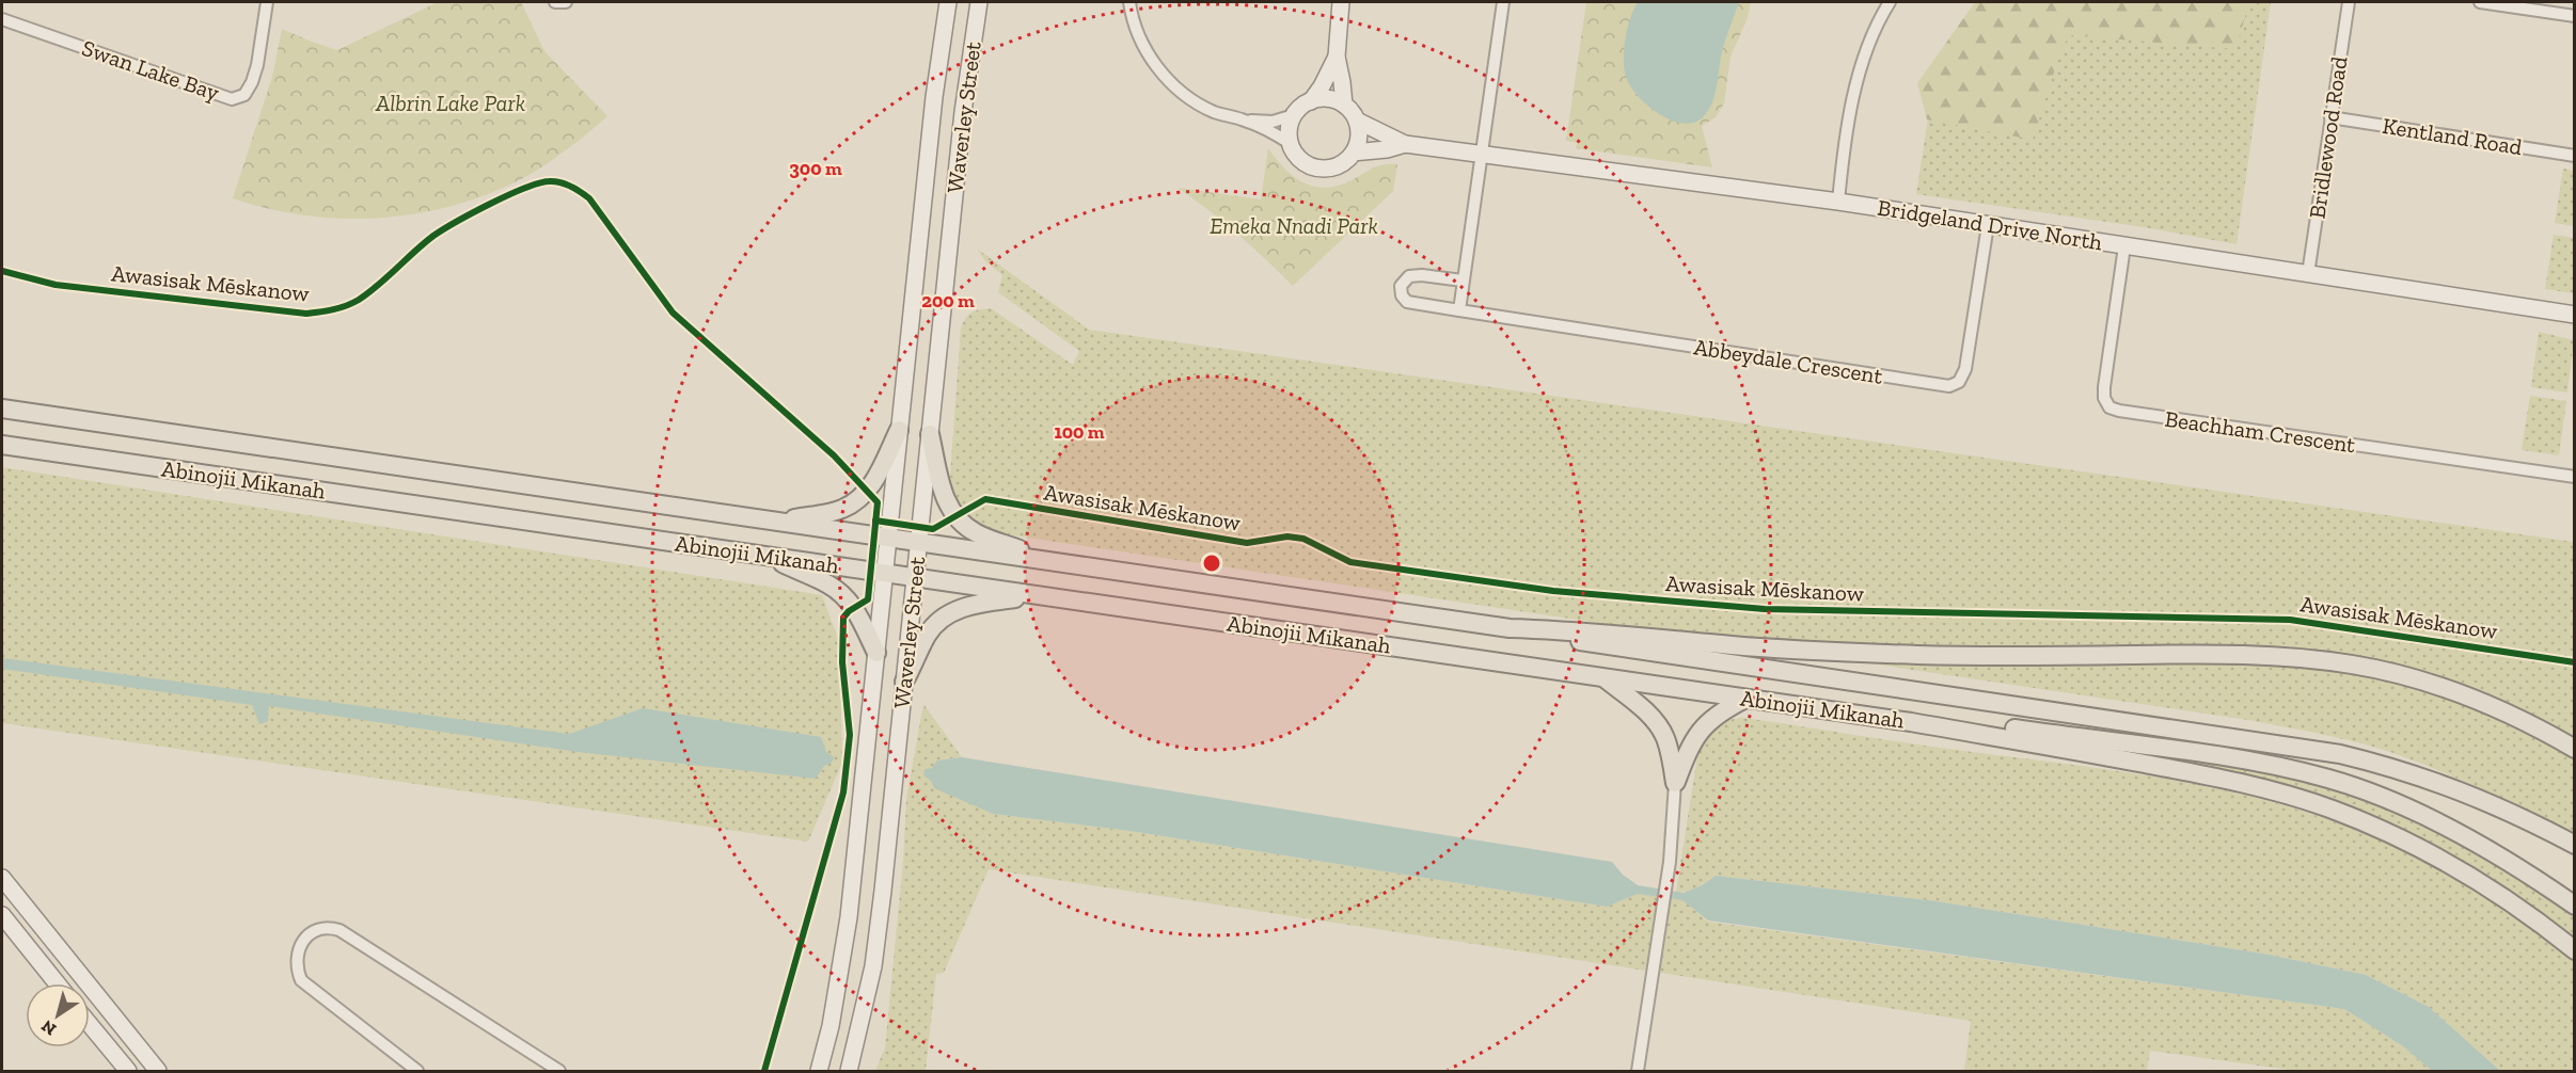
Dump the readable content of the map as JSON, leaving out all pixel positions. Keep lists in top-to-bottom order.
{
  "streets": {
    "main road": ["Waverley Street", "Bridgeland Drive North", "Abinojii Mikanah"],
    "street": [
      "Swan Lake Bay",
      "Kentland Road",
      "Bridlewood Road",
      "Abbeydale Crescent",
      "Beachham Crescent"
    ],
    "cycle path": ["Awasisak Mēskanow"]
  },
  "crossings": [
    ["Waverley Street", "Abinojii Mikanah"],
    ["Kentland Road", "Bridlewood Road"],
    ["Bridlewood Road", "Bridgeland Drive North"],
    ["Bridgeland Drive North", "Abbeydale Crescent"],
    ["Bridgeland Drive North", "Beachham Crescent"]
  ],
  "parks": ["Albrin Lake Park", "Emeka Nnadi Park"],
  "north": "bottom left",
  "rings": ["300 m", "200 m", "100 m"]
}
